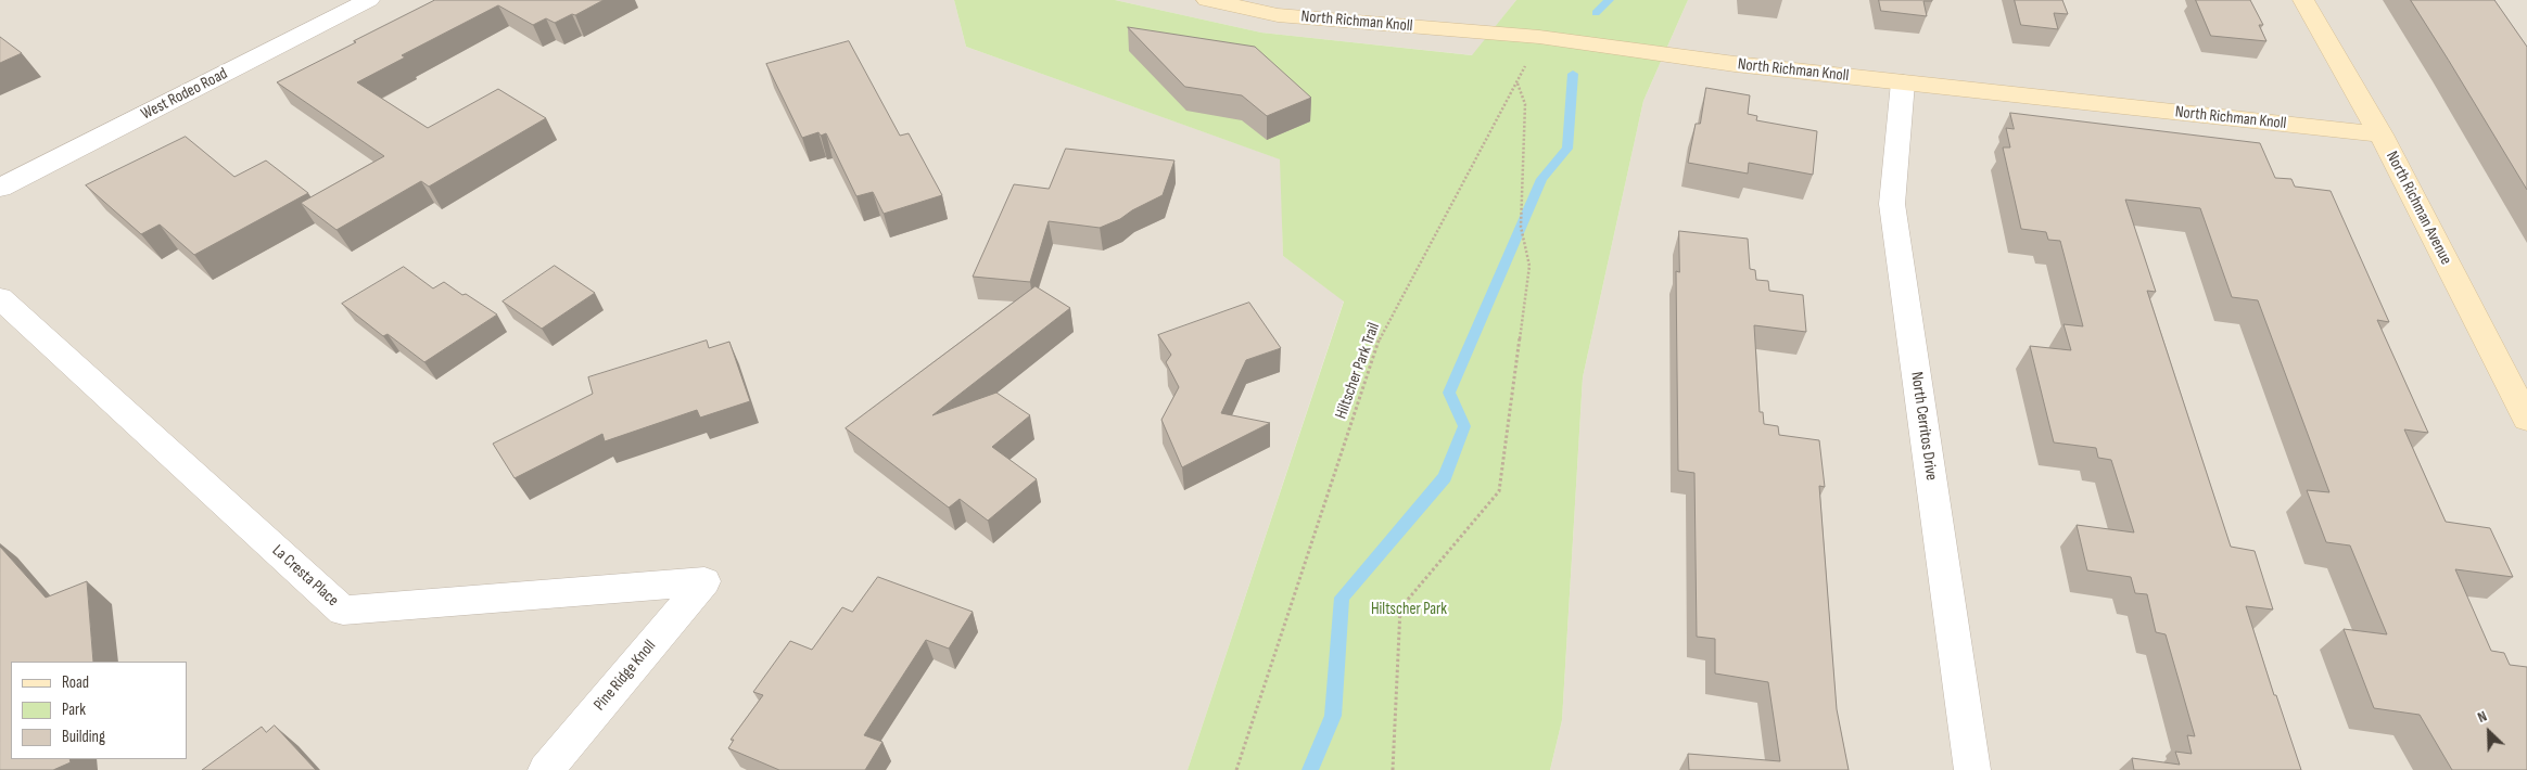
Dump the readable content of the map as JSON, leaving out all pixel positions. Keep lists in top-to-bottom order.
{
  "streets": {
    "street": [
      "North Richman Knoll",
      "West Rodeo Road",
      "North Richman Avenue",
      "North Cerritos Drive",
      "La Cresta Place",
      "Pine Ridge Knoll"
    ],
    "path": ["Hiltscher Park Trail"]
  },
  "crossings": [
    ["North Richman Knoll", "North Richman Avenue"],
    ["North Richman Knoll", "Hiltscher Park Trail"],
    ["North Richman Knoll", "North Cerritos Drive"],
    ["La Cresta Place", "Pine Ridge Knoll"]
  ],
  "parks": ["Hiltscher Park"],
  "legend": ["Road", "Park", "Building"],
  "north": "top left"
}
